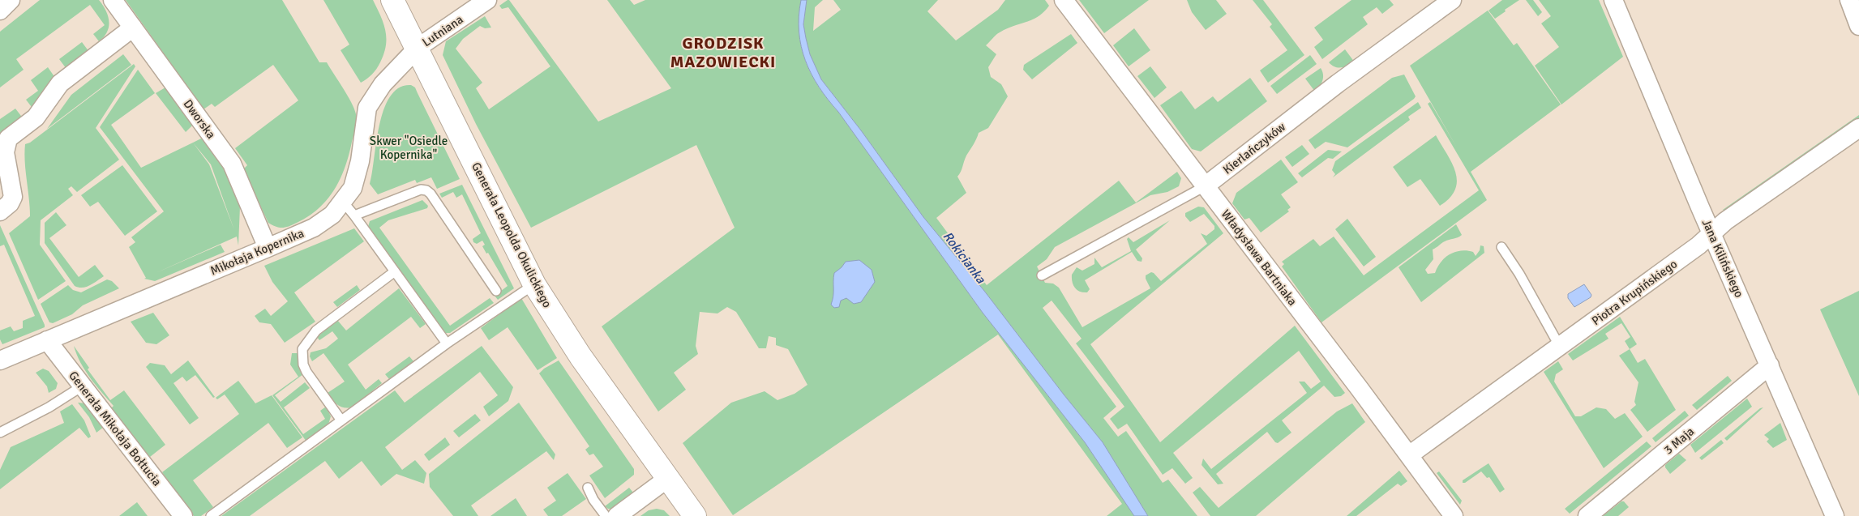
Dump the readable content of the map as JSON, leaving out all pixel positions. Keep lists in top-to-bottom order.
{
  "streets": {
    "street": [
      "Lutniana",
      "Dworska",
      "Kierlańczyków",
      "Generała Leopolda Okulickiego",
      "Mikołaja Kopernika",
      "Władysława Bartniaka",
      "Jana Kilińskiego",
      "Piotra Krupińskiego",
      "Generała Mikołaja Bołtucia",
      "3 Maja"
    ]
  },
  "crossings": [
    ["Lutniana", "Generała Leopolda Okulickiego"],
    ["Lutniana", "Mikołaja Kopernika"],
    ["Dworska", "Mikołaja Kopernika"],
    ["Kierlańczyków", "Władysława Bartniaka"],
    ["Generała Leopolda Okulickiego", "Mikołaja Kopernika"],
    ["Mikołaja Kopernika", "Generała Mikołaja Bołtucia"],
    ["Władysława Bartniaka", "Piotra Krupińskiego"],
    ["Jana Kilińskiego", "Piotra Krupińskiego"],
    ["Jana Kilińskiego", "3 Maja"]
  ],
  "districts": ["GRODZISK MAZOWIECKI"],
  "water": ["Rokicianka"],
  "parks": ["Skwer \"Osiedle Kopernika\""]
}
